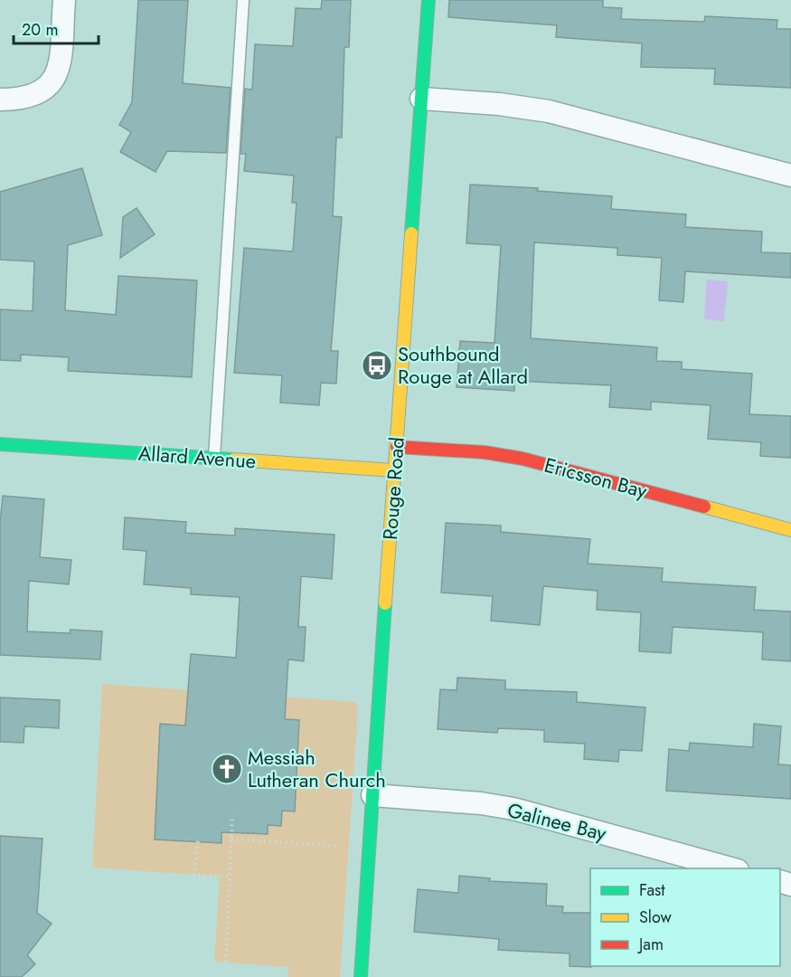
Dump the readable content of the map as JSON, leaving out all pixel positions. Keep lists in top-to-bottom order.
{
  "streets": {
    "street": [
      "Allard Avenue",
      "Ericsson Bay",
      "Rouge Road",
      "Galinee Bay"
    ]
  },
  "crossings": [
    ["Allard Avenue", "Rouge Road"],
    ["Ericsson Bay", "Rouge Road"],
    ["Rouge Road", "Galinee Bay"]
  ],
  "places": {
    "bus stop": ["Southbound Rouge at Allard"],
    "church": ["Messiah Lutheran Church"]
  },
  "legend": ["Fast", "Slow", "Jam"],
  "scale_bar": "20 m"
}
